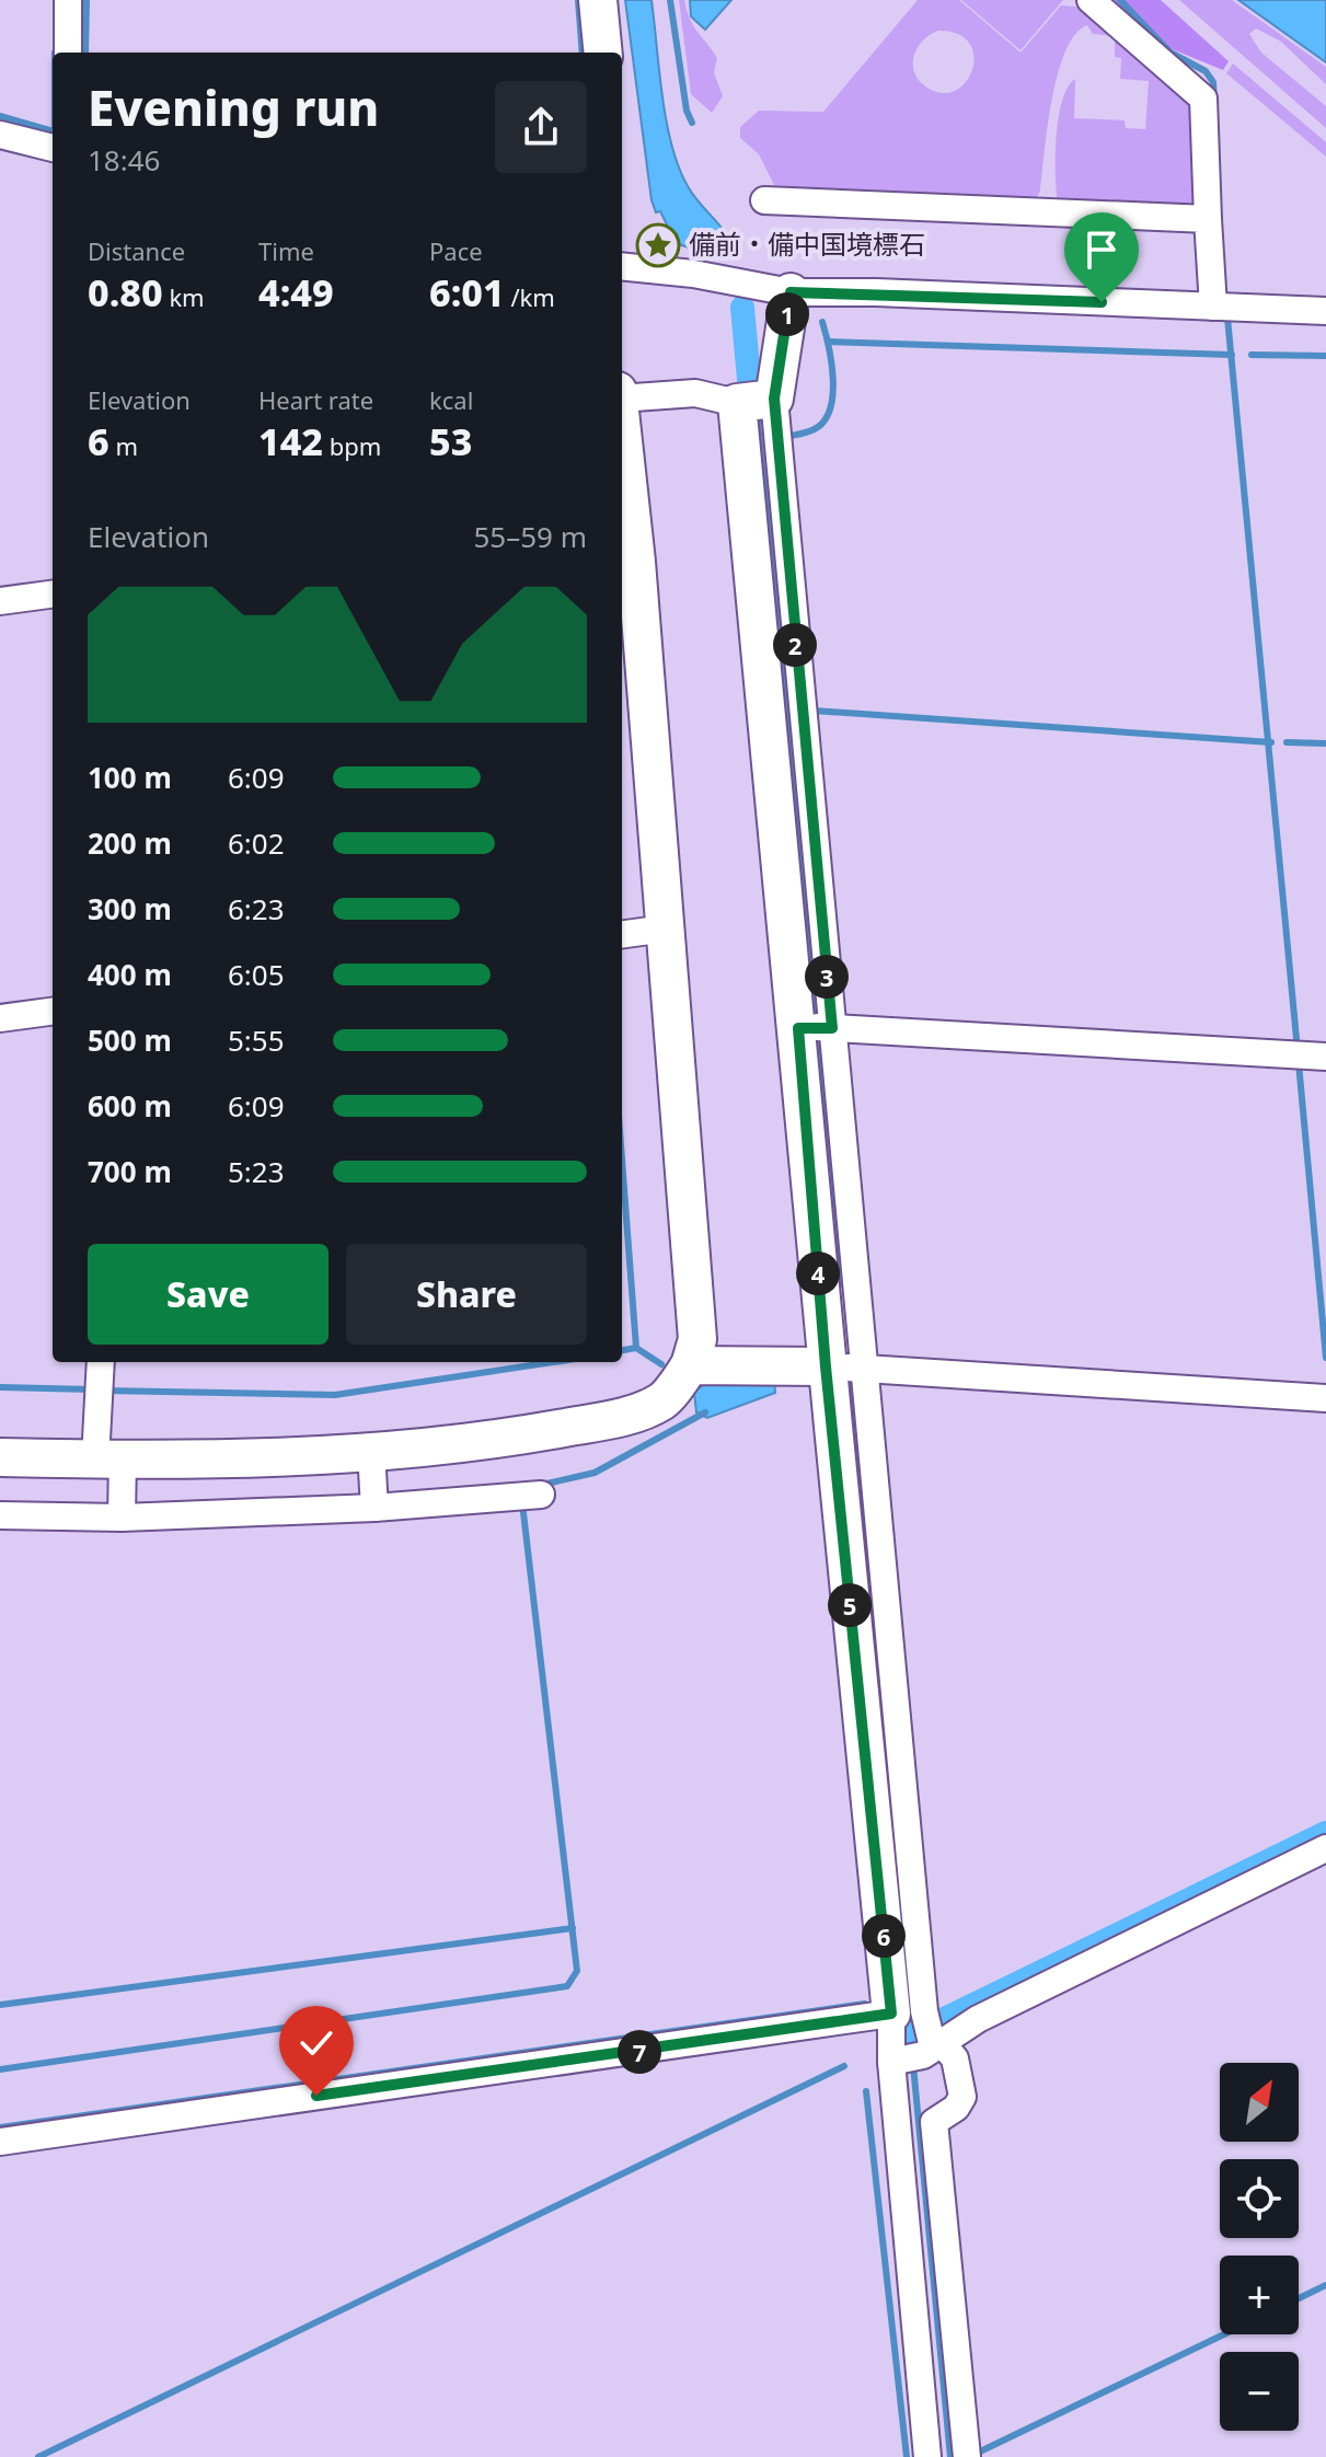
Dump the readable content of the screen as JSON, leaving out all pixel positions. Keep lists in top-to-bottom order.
{
  "places": {
    "place": ["備前・備中国境標石"]
  },
  "north": "top right",
  "page": {
    "heading": ["Evening run", "18:46"],
    "stats": [
      ["Distance", "0.80 km"],
      ["Time", "4:49"],
      ["Pace", "6:01 /km"],
      ["Elevation", "6 m"],
      ["Heart rate", "142 bpm"],
      ["kcal", "53"]
    ],
    "pins": [
      "1",
      "2",
      "3",
      "4",
      "5",
      "6",
      "7"
    ],
    "chart": ["Elevation", "55–59 m"],
    "list": [
      {
        "name": "100 m",
        "note": "6:09"
      },
      {
        "name": "200 m",
        "note": "6:02"
      },
      {
        "name": "300 m",
        "note": "6:23"
      },
      {
        "name": "400 m",
        "note": "6:05"
      },
      {
        "name": "500 m",
        "note": "5:55"
      },
      {
        "name": "600 m",
        "note": "6:09"
      },
      {
        "name": "700 m",
        "note": "5:23"
      }
    ],
    "buttons": ["Save", "Share"],
    "map_buttons": ["+", "−"]
  }
}
